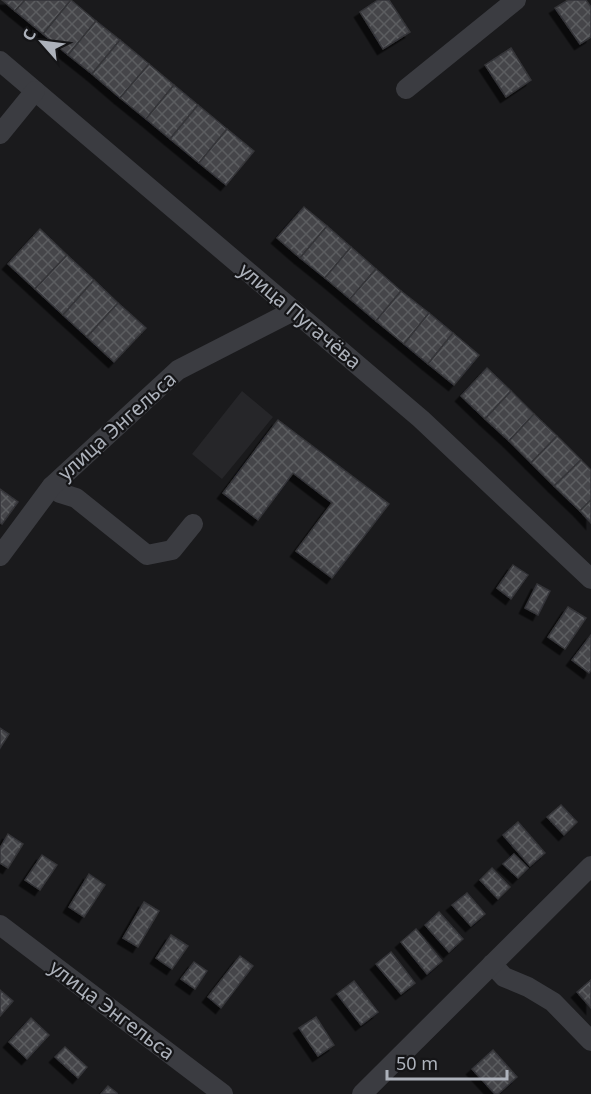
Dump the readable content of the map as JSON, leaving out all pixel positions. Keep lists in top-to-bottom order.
{
  "streets": {
    "street": ["улица Пугачёва", "улица Энгельса"]
  },
  "crossings": [
    ["улица Пугачёва", "улица Энгельса"]
  ],
  "scale_bar": "50 m",
  "north": "top left"
}
